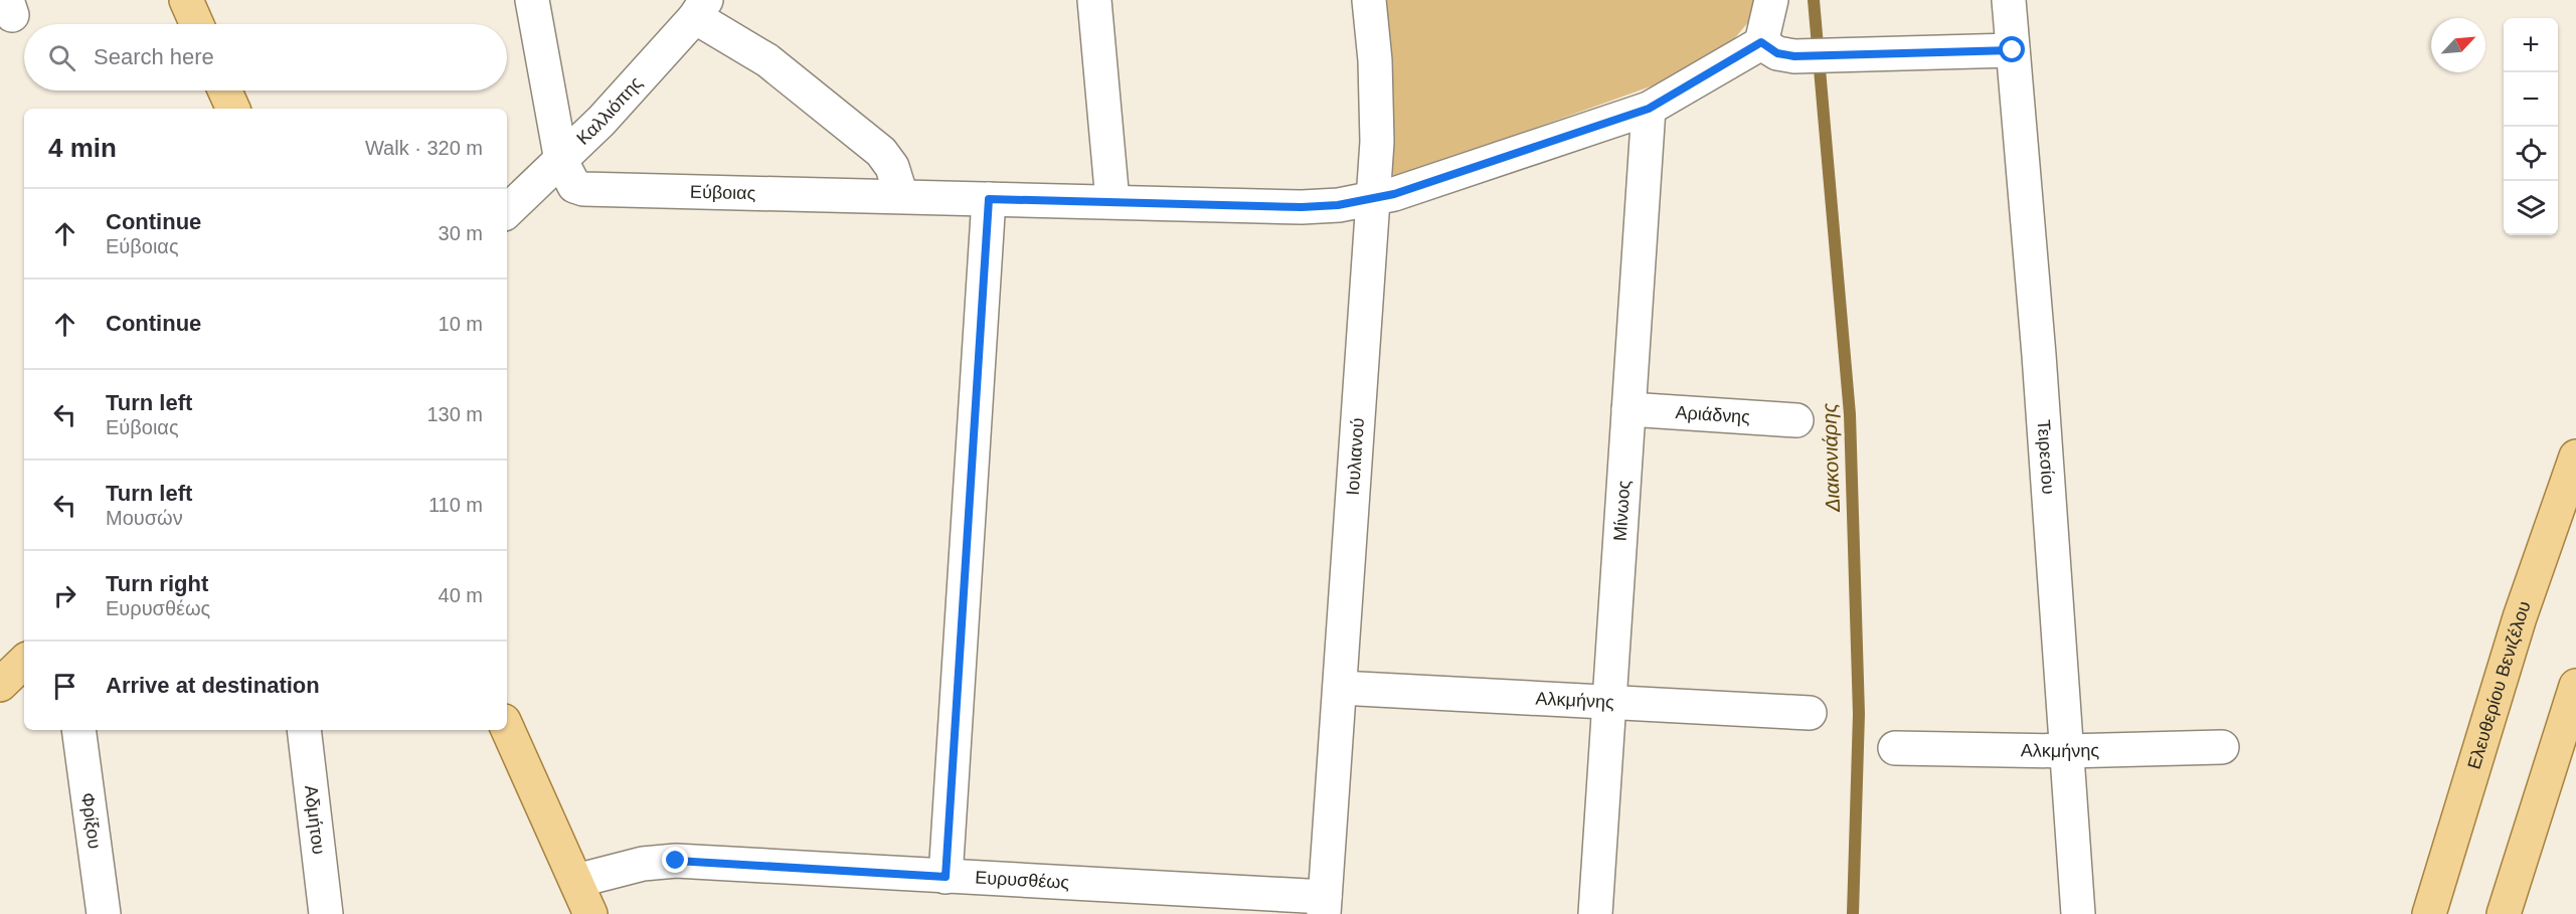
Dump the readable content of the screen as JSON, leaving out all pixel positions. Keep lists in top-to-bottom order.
{
  "streets": {
    "main road": ["Ελευθερίου Βενιζέλου"],
    "street": [
      "Καλλιόπης",
      "Εύβοιας",
      "Αριάδνης",
      "Τειρεσίου",
      "Ιουλιανού",
      "Μίνωος",
      "Αλκμήνης",
      "Φρίξου",
      "Αδμήτου",
      "Ευρυσθέως"
    ]
  },
  "crossings": [
    ["Καλλιόπης", "Εύβοιας"],
    ["Εύβοιας", "Ιουλιανού"],
    ["Εύβοιας", "Μίνωος"],
    ["Αριάδνης", "Μίνωος"],
    ["Τειρεσίου", "Αλκμήνης"],
    ["Ιουλιανού", "Αλκμήνης"],
    ["Ιουλιανού", "Ευρυσθέως"],
    ["Μίνωος", "Αλκμήνης"]
  ],
  "water": ["Διακονιάρης"],
  "north": "top right",
  "page": {
    "map_buttons": ["+", "−"],
    "search": "Search here",
    "heading": ["4 min", "Walk · 320 m"],
    "list": [
      ["Continue", "Εύβοιας", "30 m"],
      ["Continue", "10 m"],
      ["Turn left", "Εύβοιας", "130 m"],
      ["Turn left", "Μουσών", "110 m"],
      ["Turn right", "Ευρυσθέως", "40 m"],
      "Arrive at destination"
    ]
  }
}
